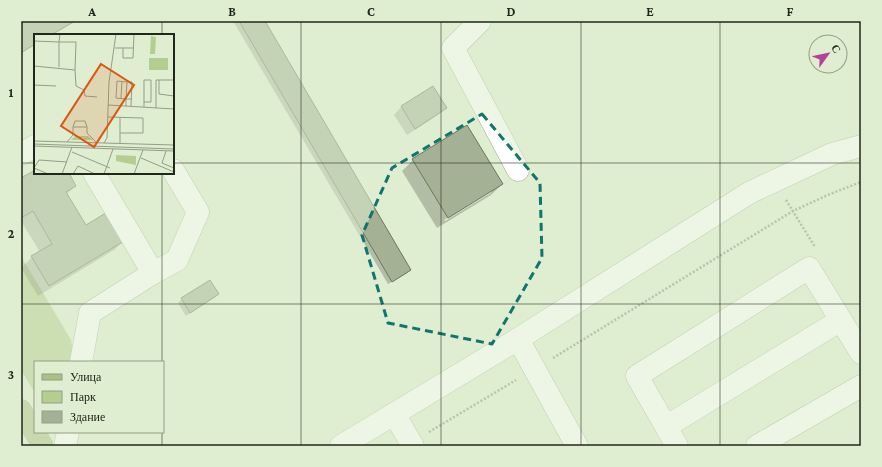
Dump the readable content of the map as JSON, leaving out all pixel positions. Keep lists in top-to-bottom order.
{
  "legend": ["Улица", "Парк", "Здание"],
  "north": "top right",
  "grid": {
    "columns": [
      "A",
      "B",
      "C",
      "D",
      "E",
      "F"
    ],
    "rows": ["1", "2", "3"]
  }
}
